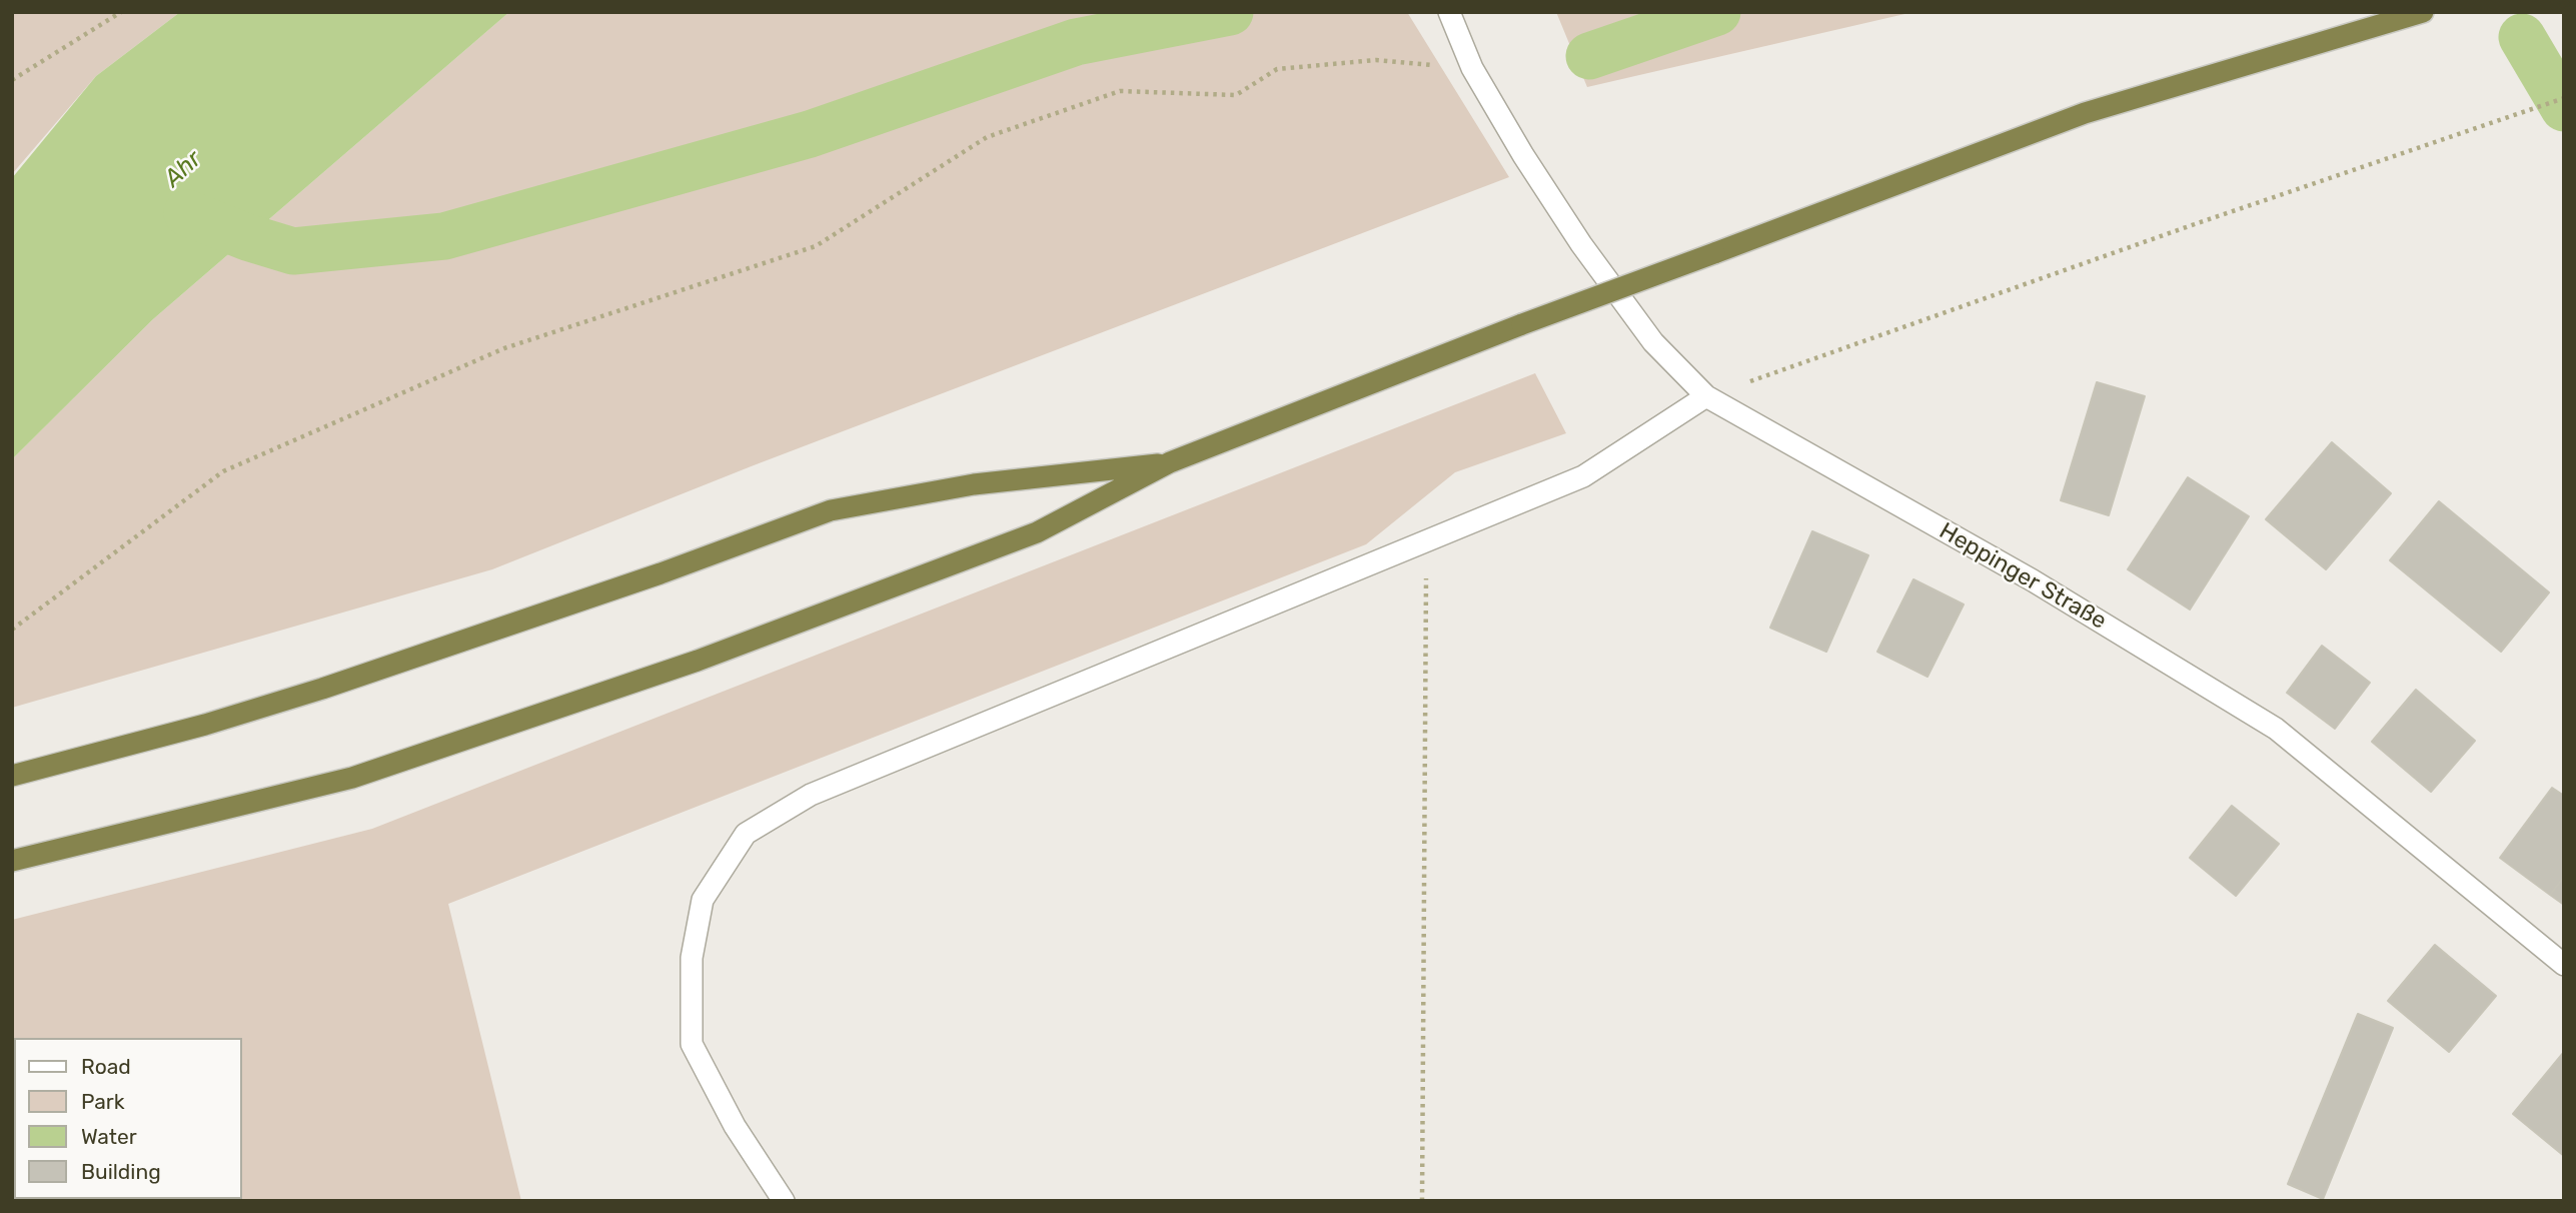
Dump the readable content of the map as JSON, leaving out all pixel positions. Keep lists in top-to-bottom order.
{
  "streets": {
    "street": ["Heppinger Straße"]
  },
  "water": ["Ahr"],
  "legend": [
    "Road",
    "Park",
    "Water",
    "Building"
  ]
}
